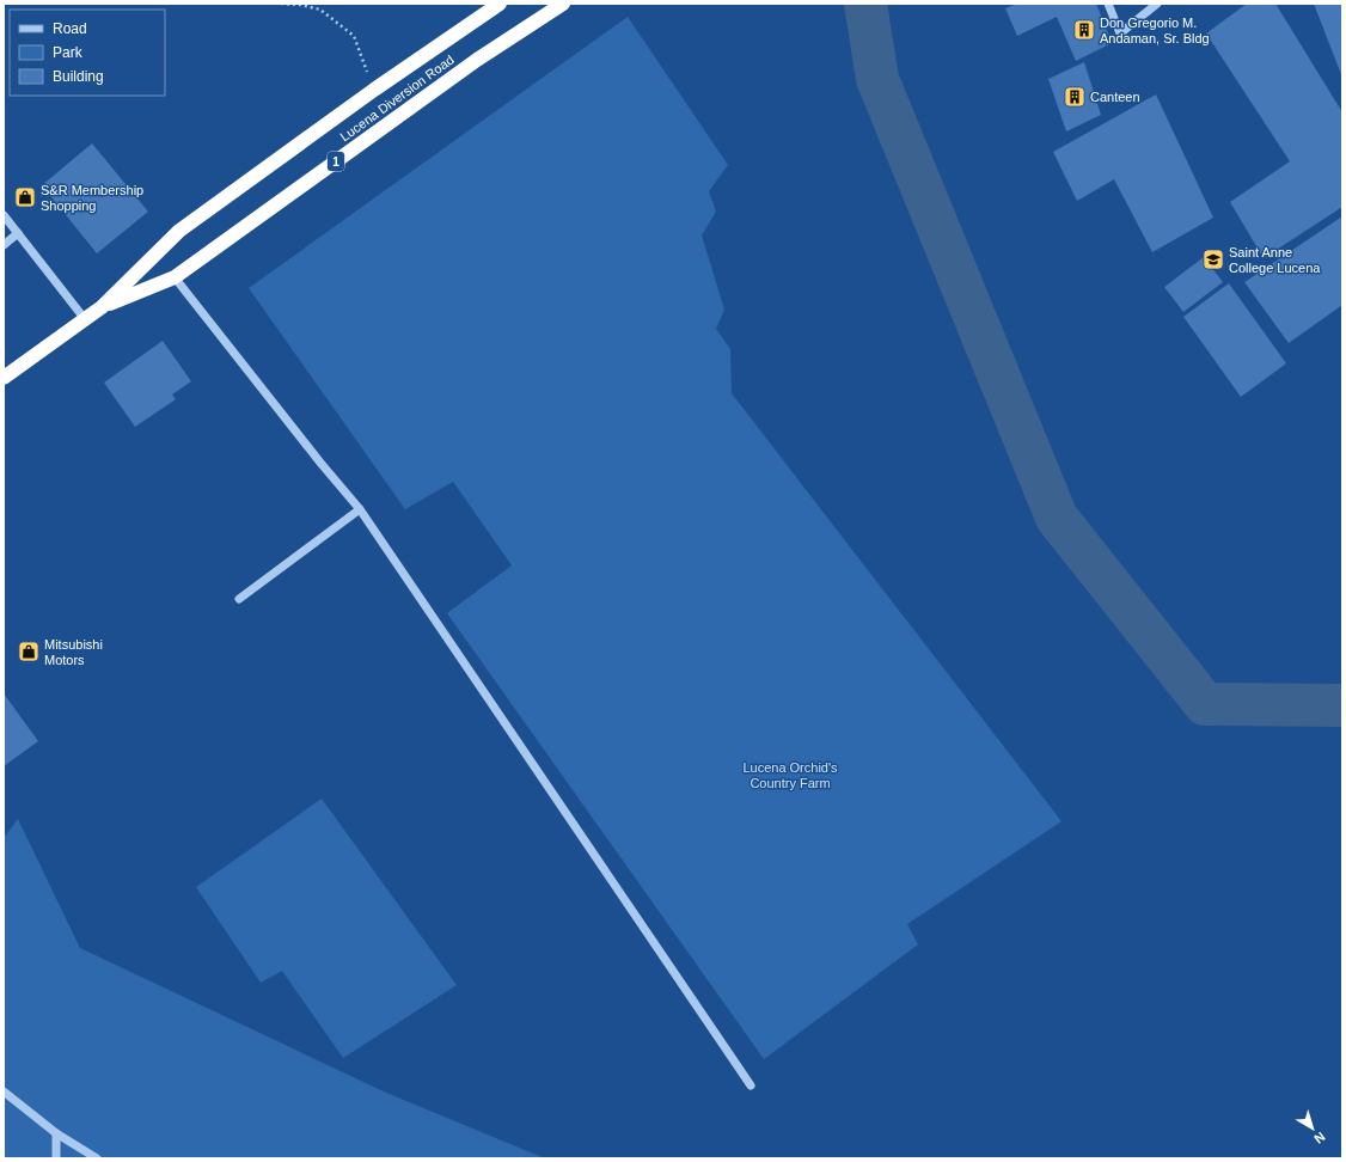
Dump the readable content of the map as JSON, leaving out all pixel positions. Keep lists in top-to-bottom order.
{
  "streets": {
    "highway": ["Lucena Diversion Road", "1"]
  },
  "parks": ["Lucena Orchid's Country Farm"],
  "places": {
    "building": ["Don Gregorio M. Andaman, Sr. Bldg", "Canteen"],
    "shop": ["S&R Membership Shopping", "Mitsubishi Motors"],
    "school or university": ["Saint Anne College Lucena"]
  },
  "legend": ["Road", "Park", "Building"],
  "north": "bottom right"
}
